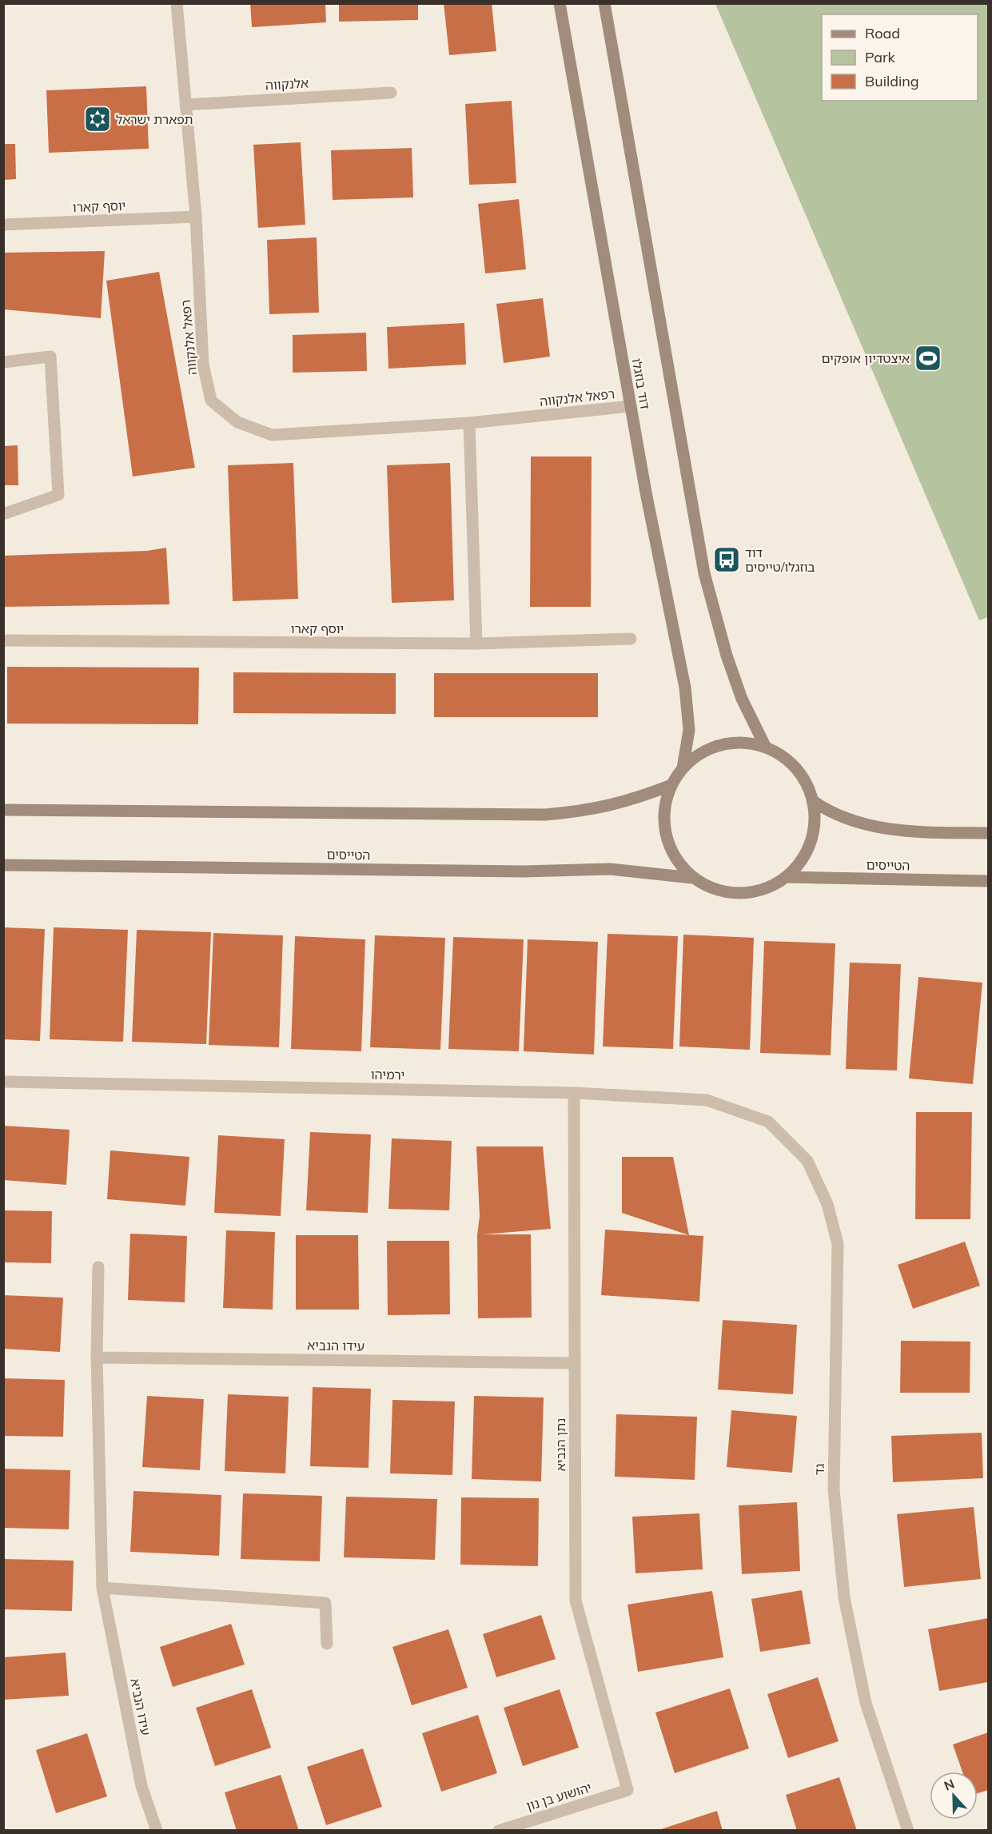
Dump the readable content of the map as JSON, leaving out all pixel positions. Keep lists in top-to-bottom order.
{
  "streets": {
    "main road": ["דוד בוזגלו", "הטייסים"],
    "street": [
      "אלנקווה",
      "יוסף קארו",
      "רפאל אלנקווה",
      "ירמיהו",
      "עידו הנביא",
      "נתן הנביא",
      "גד",
      "יהושוע בן נון"
    ]
  },
  "crossings": [
    ["אלנקווה", "רפאל אלנקווה"],
    ["יוסף קארו", "רפאל אלנקווה"],
    ["רפאל אלנקווה", "דוד בוזגלו"],
    ["דוד בוזגלו", "הטייסים"],
    ["ירמיהו", "נתן הנביא"],
    ["ירמיהו", "גד"],
    ["עידו הנביא", "נתן הנביא"],
    ["נתן הנביא", "יהושוע בן נון"]
  ],
  "places": {
    "synagogue": ["תפארת ישראל"],
    "sports": ["איצטדיון אופקים"],
    "bus stop": ["דוד בוזגלו/טייסים"]
  },
  "legend": ["Road", "Park", "Building"],
  "north": "top"
}
